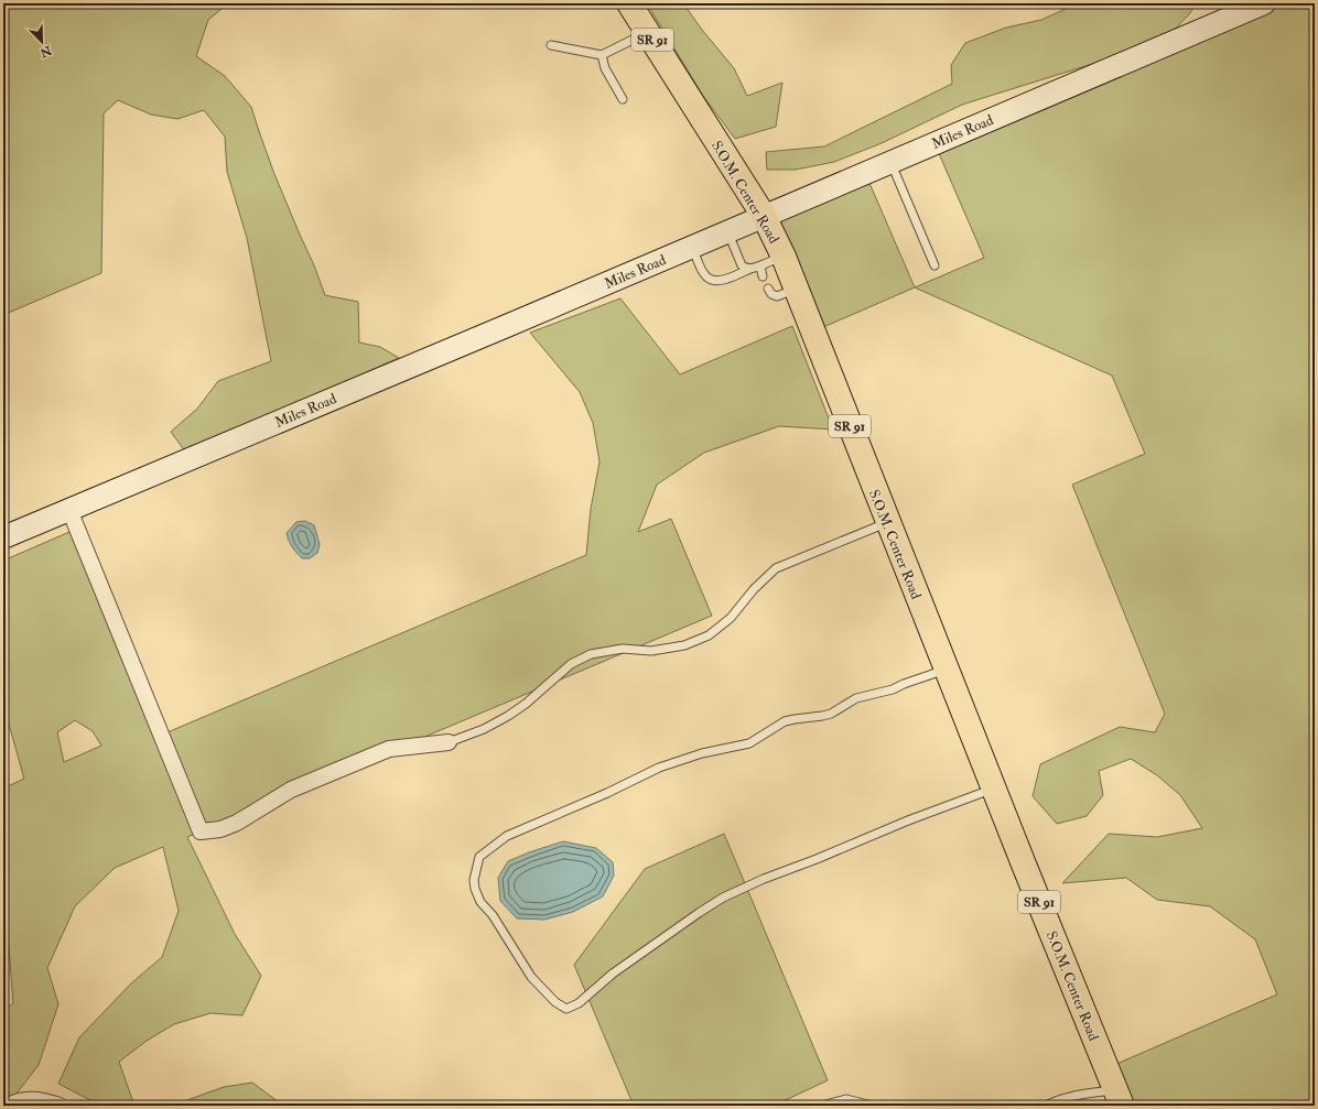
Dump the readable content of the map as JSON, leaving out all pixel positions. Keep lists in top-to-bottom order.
{
  "streets": {
    "main road": ["SR 91", "Miles Road", "S.O.M. Center Road"]
  },
  "crossings": [
    ["Miles Road", "S.O.M. Center Road"]
  ],
  "north": "bottom right"
}
